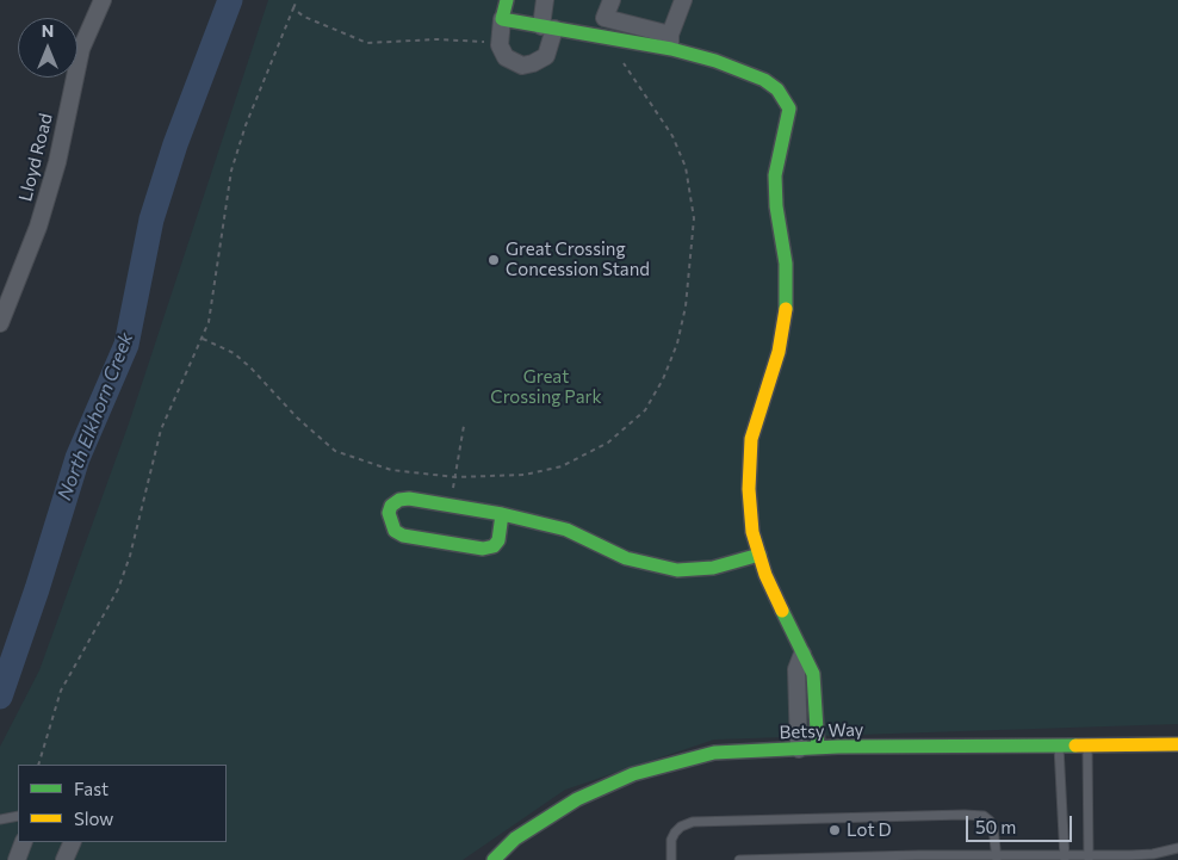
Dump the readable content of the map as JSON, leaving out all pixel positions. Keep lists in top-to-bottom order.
{
  "streets": {
    "street": ["Lloyd Road", "Betsy Way"]
  },
  "water": ["North Elkhorn Creek"],
  "parks": ["Great Crossing Park"],
  "places": ["Great Crossing Concession Stand", "Lot D"],
  "legend": ["Fast", "Slow"],
  "scale_bar": "50 m",
  "north": "top"
}
